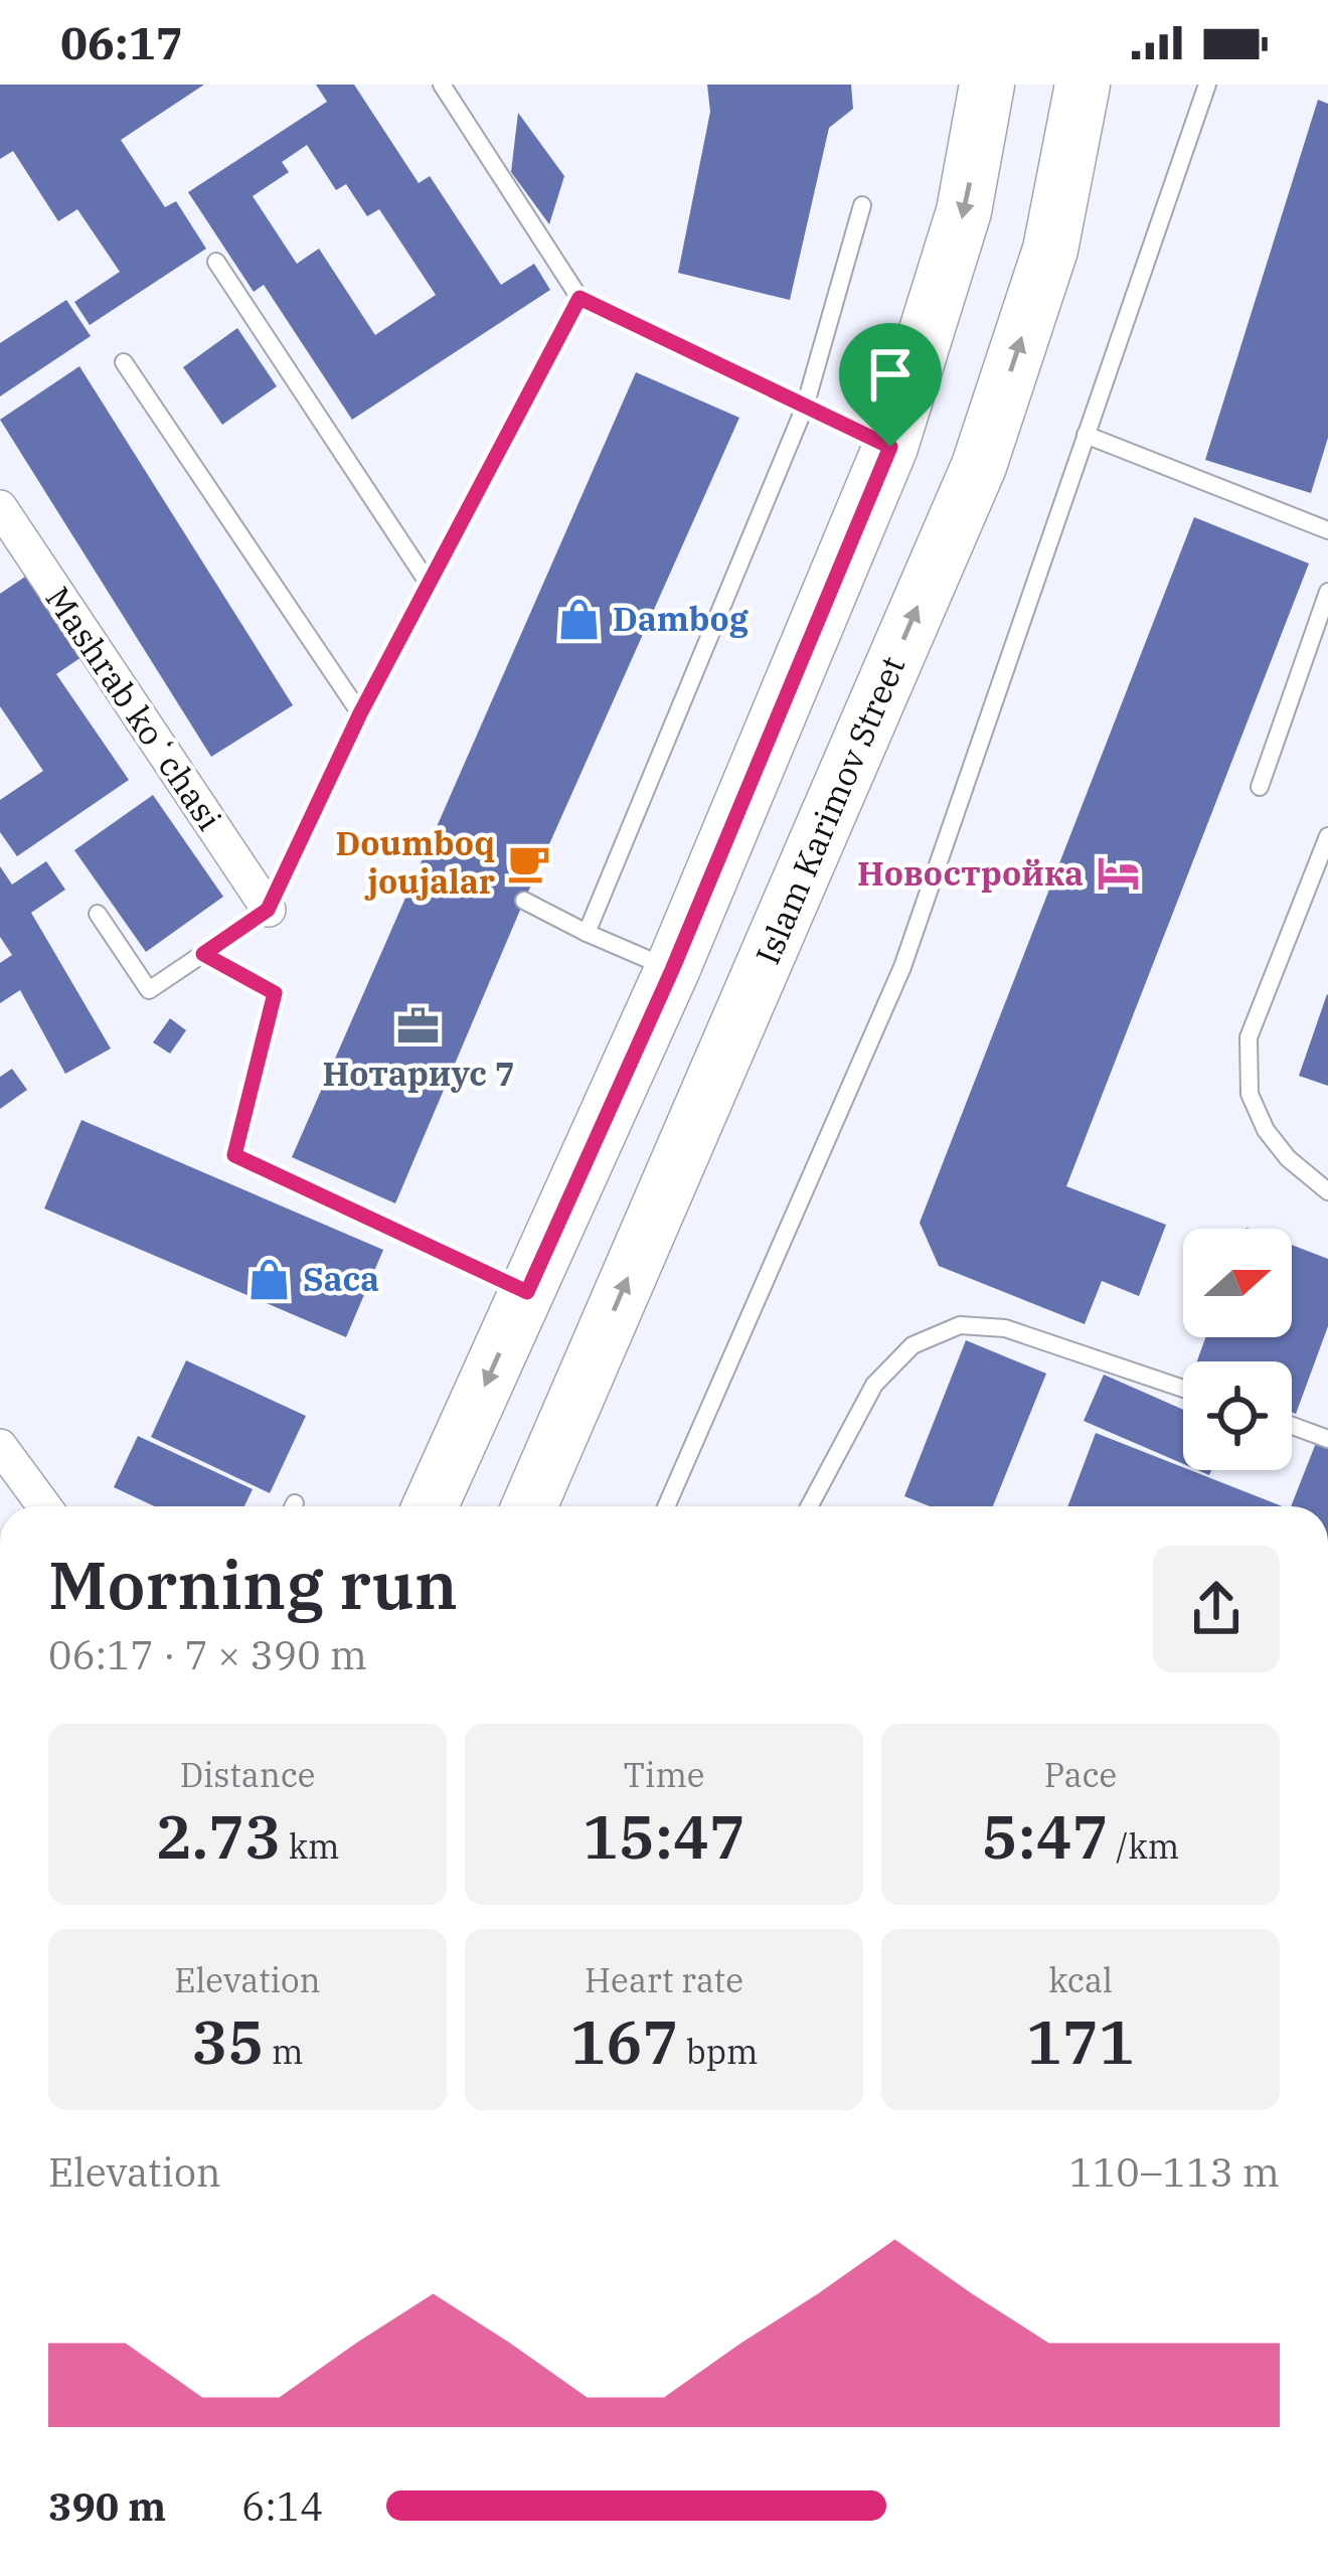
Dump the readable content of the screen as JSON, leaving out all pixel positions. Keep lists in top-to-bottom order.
{
  "streets": {
    "main road": ["Islam Karimov Street"],
    "street": ["Mashrab koʻchasi"]
  },
  "places": {
    "shop": ["Dambog", "Saca"],
    "cafe": ["Doumboq joujalar"],
    "hotel": ["Новостройка"],
    "office": ["Нотариус 7"]
  },
  "north": "right",
  "page": {
    "status": "06:17",
    "heading": ["Morning run", "06:17 · 7 × 390 m"],
    "stats": [
      ["Distance", "2.73 km"],
      ["Time", "15:47"],
      ["Pace", "5:47 /km"],
      ["Elevation", "35 m"],
      ["Heart rate", "167 bpm"],
      ["kcal", "171"]
    ],
    "chart": ["Elevation", "110–113 m"],
    "list": [
      {
        "name": "390 m",
        "note": "6:14"
      }
    ]
  }
}
